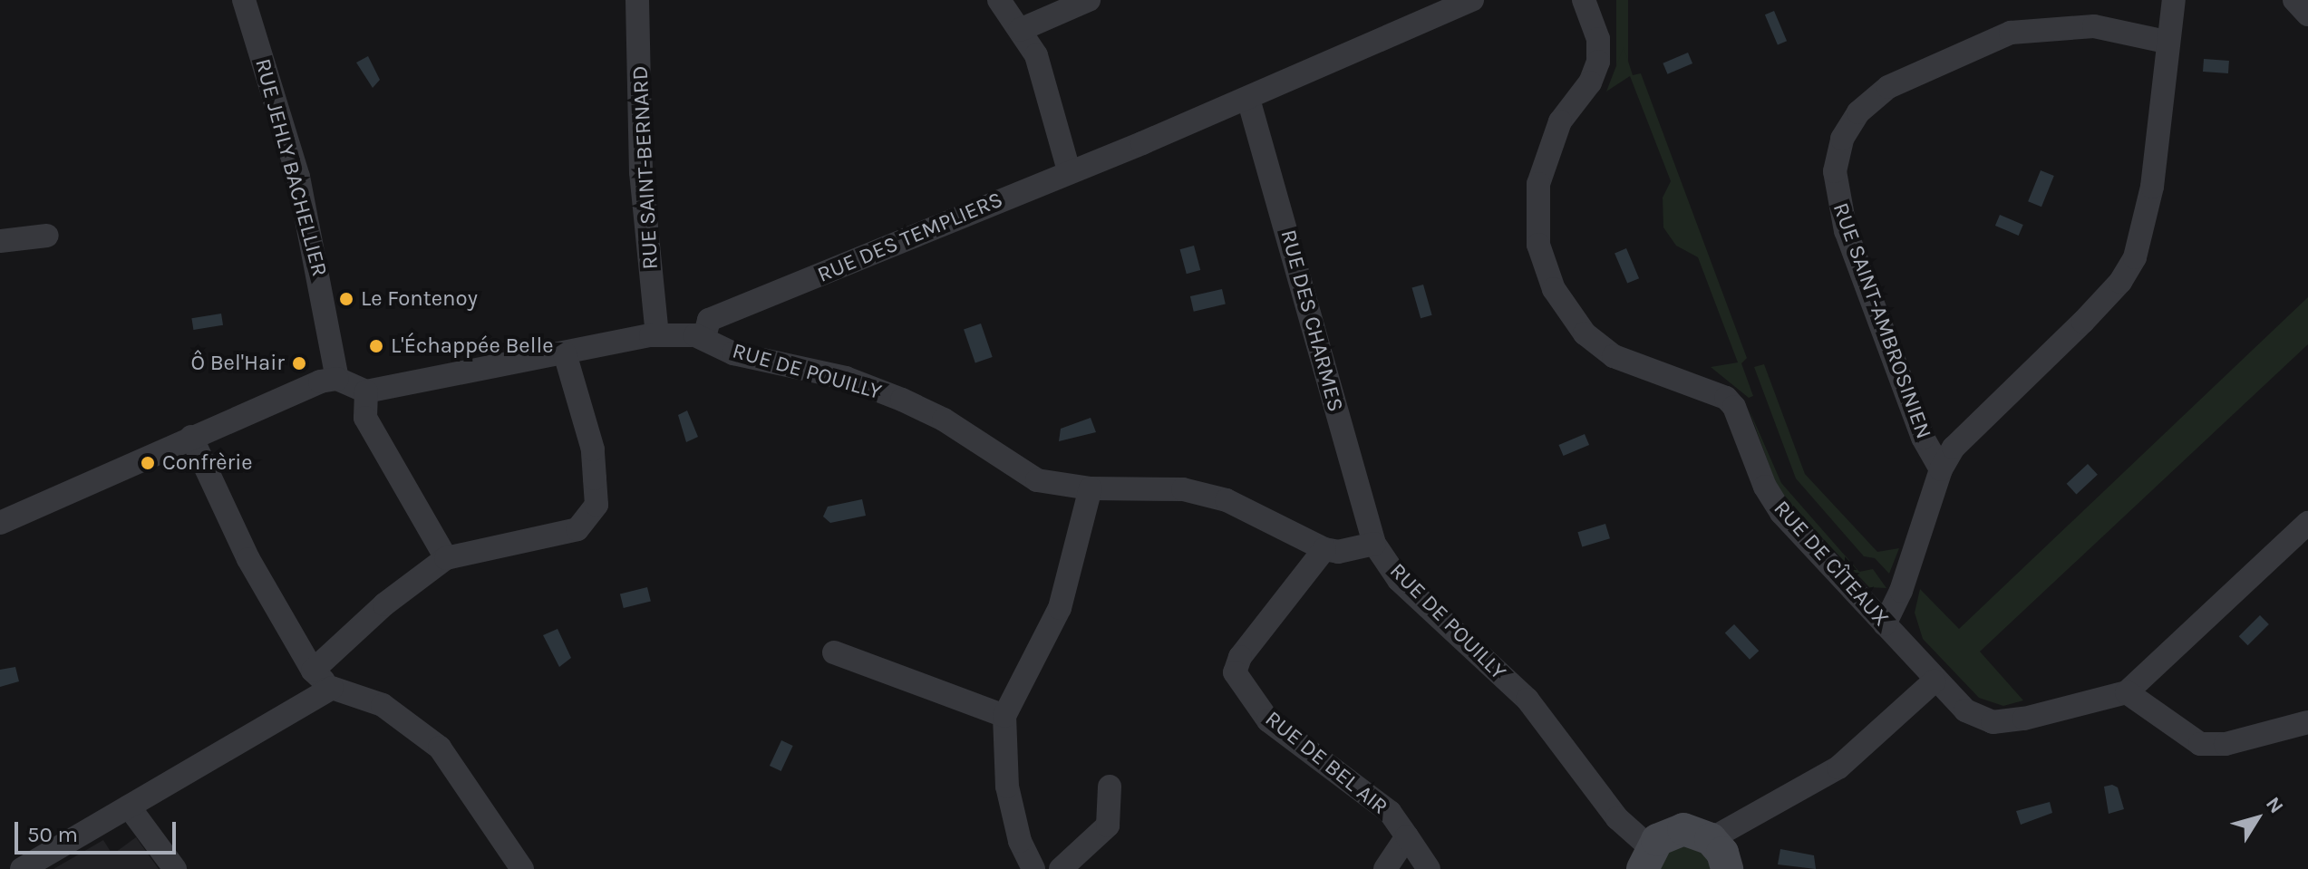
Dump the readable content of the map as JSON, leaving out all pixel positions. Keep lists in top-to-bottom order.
{
  "streets": {
    "street": [
      "RUE JEHLY BACHELLIER",
      "RUE SAINT-BERNARD",
      "RUE DES TEMPLIERS",
      "RUE DES CHARMES",
      "RUE SAINT-AMBROSINIEN",
      "RUE DE POUILLY",
      "RUE DE CÎTEAUX",
      "RUE DE BEL AIR"
    ]
  },
  "crossings": [
    ["RUE DES TEMPLIERS", "RUE DES CHARMES"],
    ["RUE DES TEMPLIERS", "RUE DE POUILLY"],
    ["RUE DES CHARMES", "RUE DE POUILLY"],
    ["RUE DE POUILLY", "RUE DE BEL AIR"]
  ],
  "places": [
    "Le Fontenoy",
    "L'Échappée Belle",
    "Ô Bel'Hair",
    "Confrèrie"
  ],
  "scale_bar": "50 m",
  "north": "top right"
}
